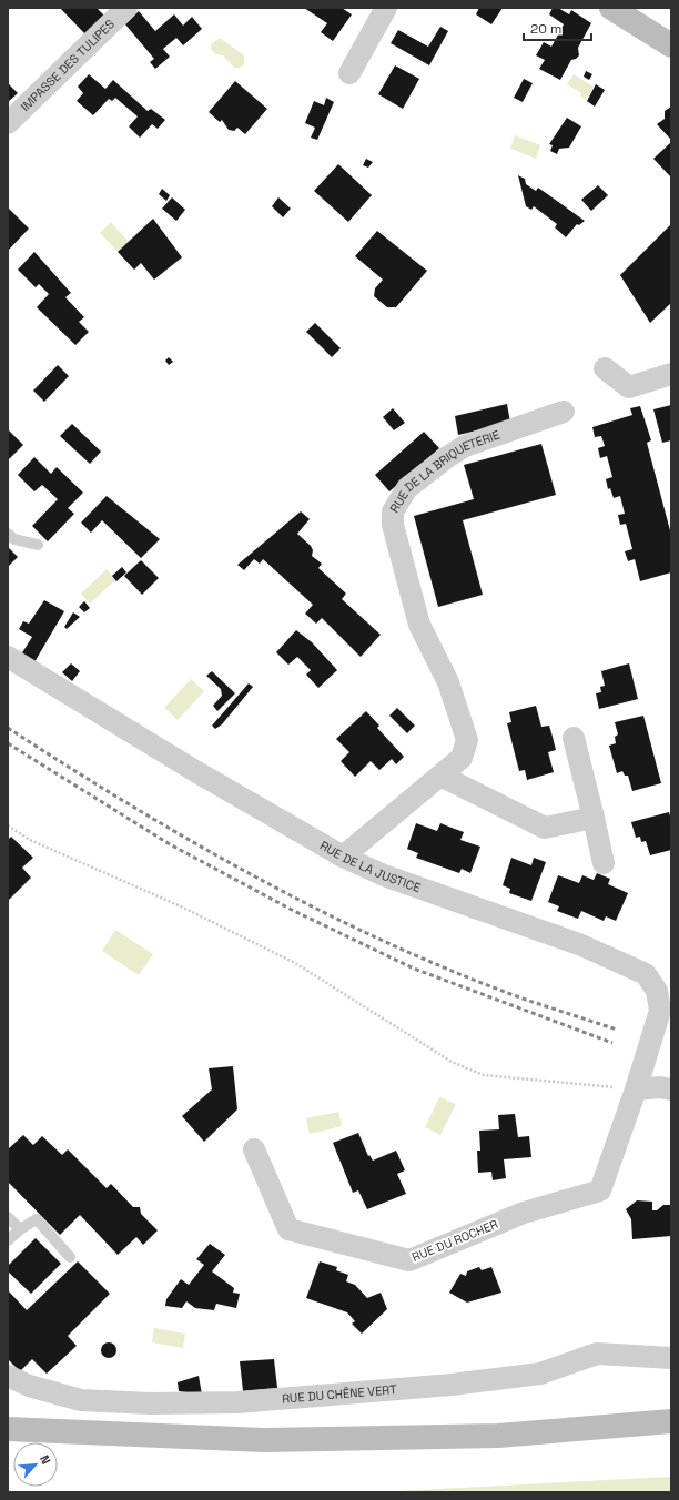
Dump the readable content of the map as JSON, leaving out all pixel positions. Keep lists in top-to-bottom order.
{
  "streets": {
    "street": [
      "IMPASSE DES TULIPES",
      "RUE DE LA BRIQUETERIE",
      "RUE DE LA JUSTICE",
      "RUE DU ROCHER",
      "RUE DU CHÊNE VERT"
    ]
  },
  "crossings": [
    ["RUE DE LA BRIQUETERIE", "RUE DE LA JUSTICE"],
    ["RUE DE LA JUSTICE", "RUE DU ROCHER"]
  ],
  "scale_bar": "20 m",
  "north": "top right"
}
